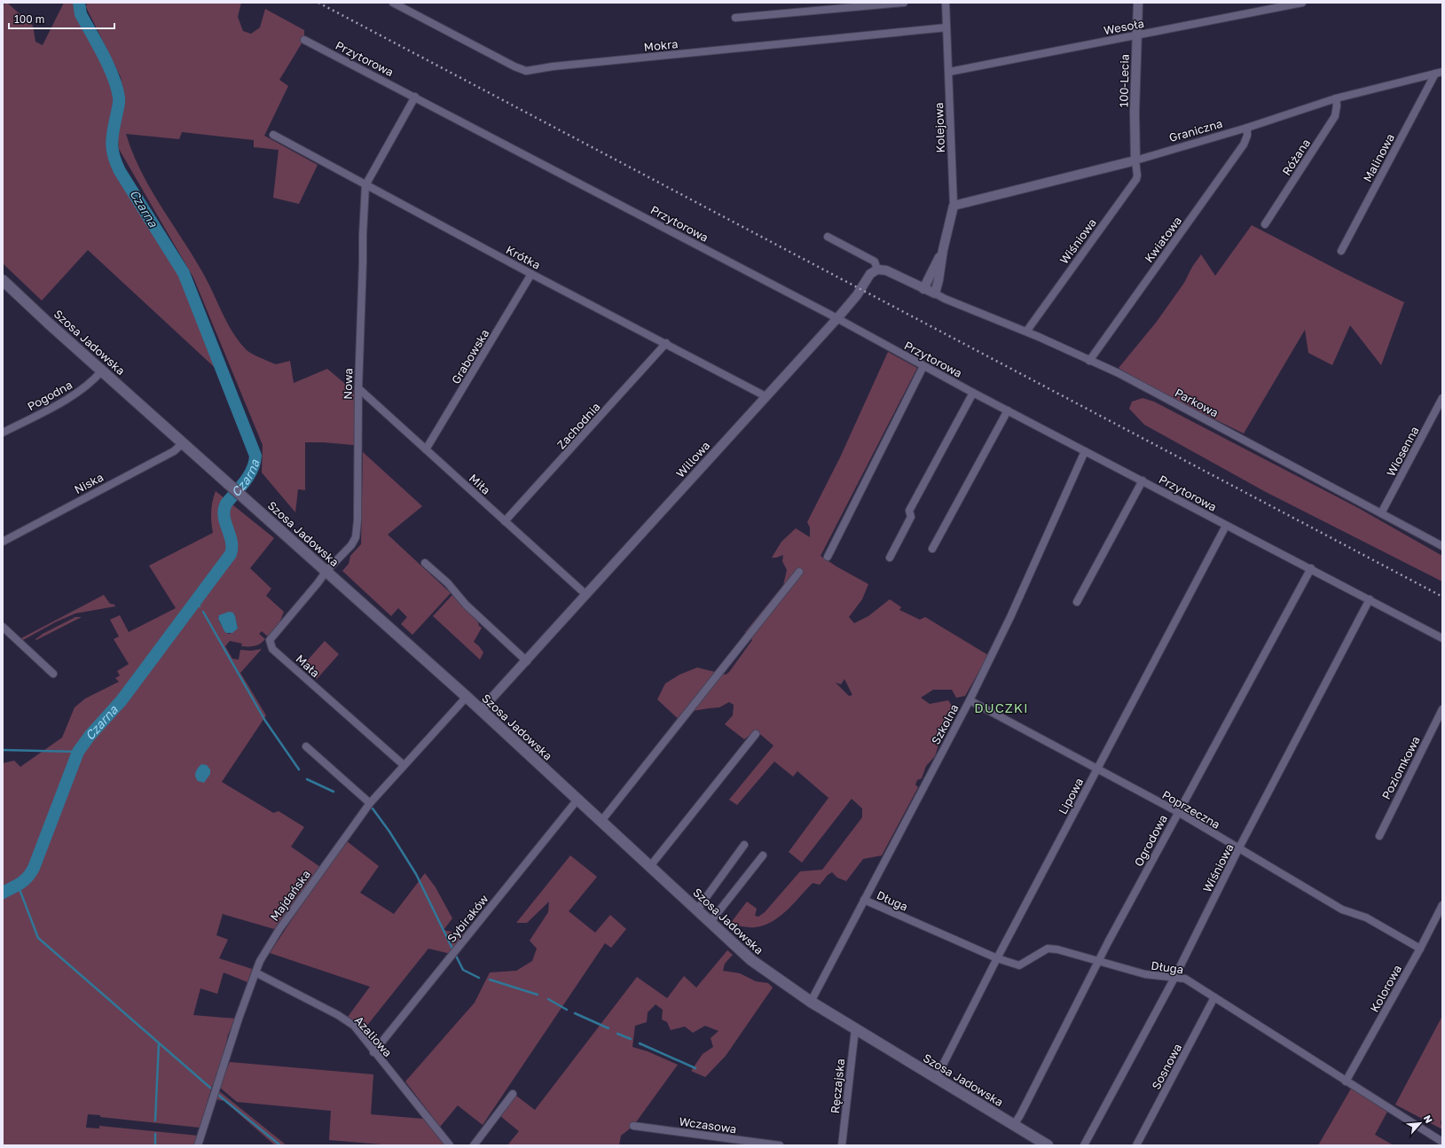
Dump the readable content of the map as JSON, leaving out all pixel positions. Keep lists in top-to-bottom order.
{
  "streets": {
    "main road": ["Szosa Jadowska"],
    "street": [
      "Wesoła",
      "Mokra",
      "Przytorowa",
      "100-Lecia",
      "Kolejowa",
      "Graniczna",
      "Różana",
      "Malinowa",
      "Kwiatowa",
      "Wiśniowa",
      "Krótka",
      "Grabowska",
      "Nowa",
      "Pogodna",
      "Parkowa",
      "Zachodnia",
      "Wiosenna",
      "Willowa",
      "Niska",
      "Miła",
      "Mała",
      "Szkolna",
      "Poziomkowa",
      "Lipowa",
      "Poprzeczna",
      "Ogrodowa",
      "Majdańska",
      "Długa",
      "Sybiraków",
      "Kolorowa",
      "Azaliowa",
      "Sosnowa",
      "Ręczajska",
      "Wczasowa"
    ]
  },
  "crossings": [
    ["Wesoła", "100-Lecia"],
    ["Wesoła", "Kolejowa"],
    ["Mokra", "Kolejowa"],
    ["Przytorowa", "Wiśniowa"],
    ["Przytorowa", "Willowa"],
    ["Przytorowa", "Szkolna"],
    ["Przytorowa", "Lipowa"],
    ["Przytorowa", "Ogrodowa"],
    ["100-Lecia", "Graniczna"],
    ["100-Lecia", "Wiśniowa"],
    ["Kolejowa", "Graniczna"],
    ["Kolejowa", "Parkowa"],
    ["Graniczna", "Różana"],
    ["Graniczna", "Malinowa"],
    ["Graniczna", "Kwiatowa"],
    ["Graniczna", "Wiśniowa"],
    ["Kwiatowa", "Parkowa"],
    ["Wiśniowa", "Parkowa"],
    ["Wiśniowa", "Poprzeczna"],
    ["Wiśniowa", "Długa"],
    ["Krótka", "Grabowska"],
    ["Krótka", "Nowa"],
    ["Krótka", "Zachodnia"],
    ["Krótka", "Willowa"],
    ["Szosa Jadowska", "Nowa"],
    ["Szosa Jadowska", "Pogodna"],
    ["Szosa Jadowska", "Willowa"],
    ["Szosa Jadowska", "Niska"],
    ["Szosa Jadowska", "Mała"],
    ["Szosa Jadowska", "Szkolna"],
    ["Szosa Jadowska", "Lipowa"],
    ["Szosa Jadowska", "Ogrodowa"],
    ["Szosa Jadowska", "Majdańska"],
    ["Szosa Jadowska", "Sybiraków"],
    ["Szosa Jadowska", "Ręczajska"],
    ["Grabowska", "Miła"],
    ["Nowa", "Miła"],
    ["Nowa", "Mała"],
    ["Parkowa", "Wiosenna"],
    ["Zachodnia", "Miła"],
    ["Willowa", "Miła"],
    ["Mała", "Majdańska"],
    ["Szkolna", "Poprzeczna"],
    ["Szkolna", "Długa"],
    ["Lipowa", "Poprzeczna"],
    ["Lipowa", "Długa"],
    ["Poprzeczna", "Ogrodowa"],
    ["Poprzeczna", "Kolorowa"],
    ["Ogrodowa", "Długa"],
    ["Majdańska", "Azaliowa"],
    ["Długa", "Kolorowa"],
    ["Długa", "Sosnowa"],
    ["Sybiraków", "Azaliowa"]
  ],
  "districts": ["DUCZKI"],
  "water": ["Czarna"],
  "scale_bar": "100 m",
  "north": "top right"
}
